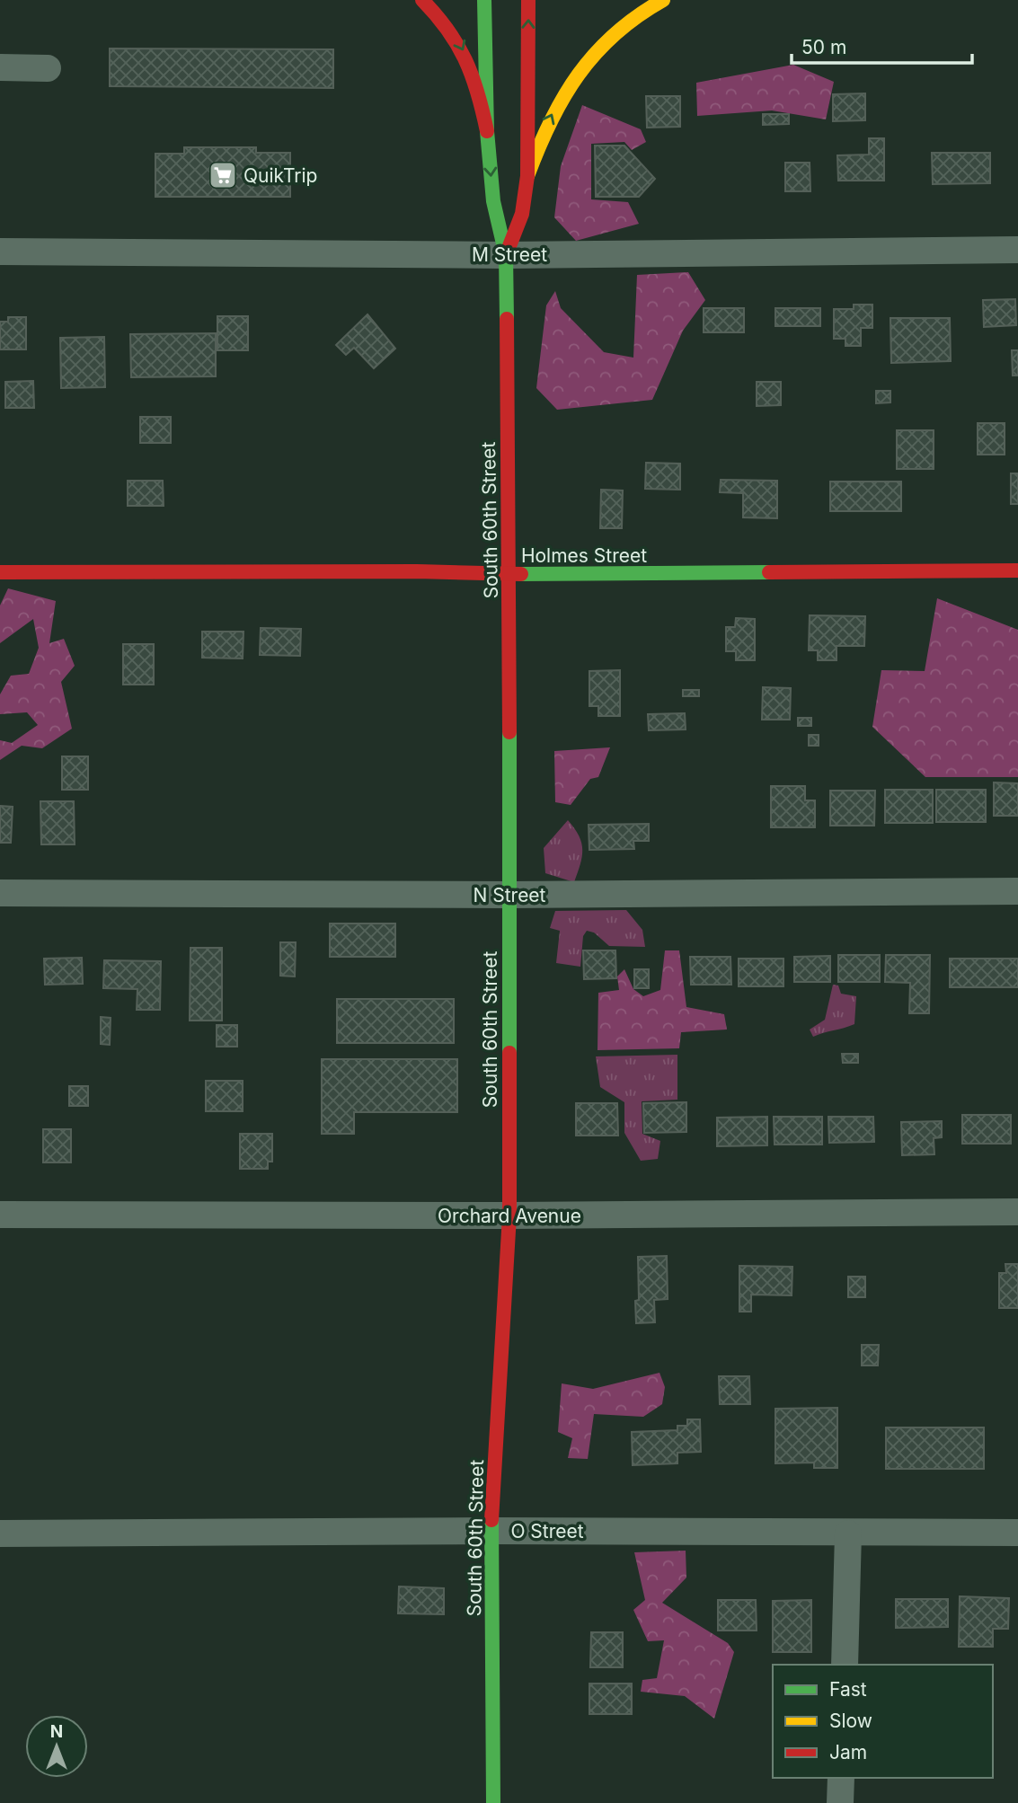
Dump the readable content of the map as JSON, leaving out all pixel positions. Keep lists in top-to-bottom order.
{
  "streets": {
    "main road": ["South 60th Street", "Holmes Street"],
    "street": [
      "M Street",
      "N Street",
      "Orchard Avenue",
      "O Street"
    ]
  },
  "crossings": [
    ["M Street", "South 60th Street"],
    ["South 60th Street", "Holmes Street"],
    ["South 60th Street", "N Street"],
    ["South 60th Street", "Orchard Avenue"],
    ["South 60th Street", "O Street"]
  ],
  "places": {
    "supermarket": ["QuikTrip"]
  },
  "legend": ["Fast", "Slow", "Jam"],
  "scale_bar": "50 m",
  "north": "top"
}
